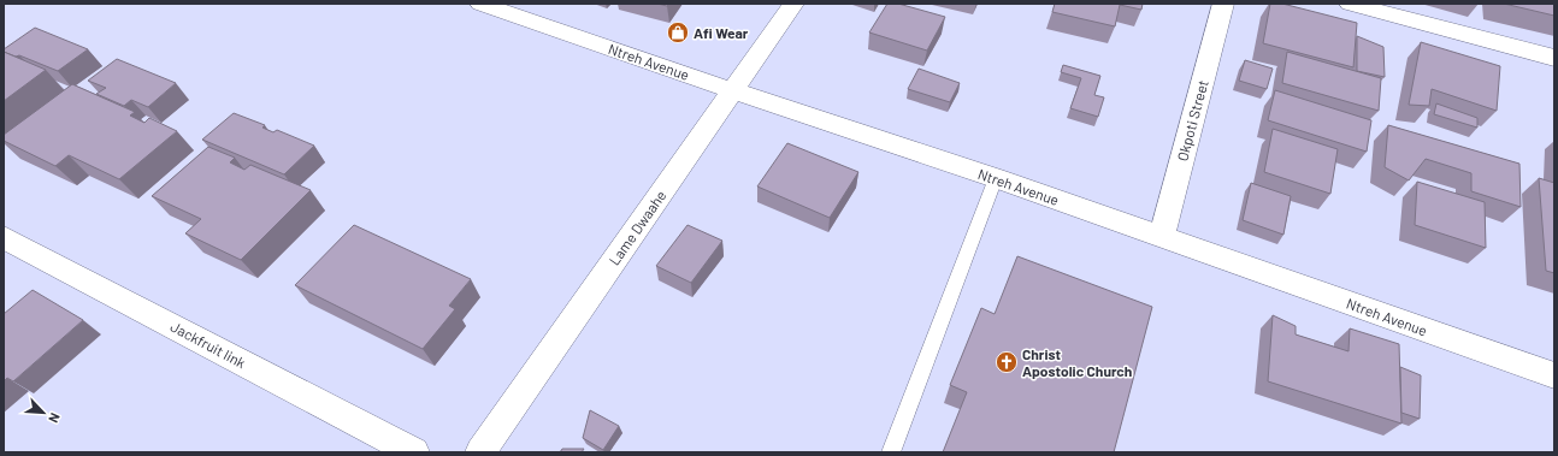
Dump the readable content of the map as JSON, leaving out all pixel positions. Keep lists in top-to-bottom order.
{
  "streets": {
    "street": [
      "Ntreh Avenue",
      "Okpoti Street",
      "Lame Dwaahe",
      "Jackfruit link"
    ]
  },
  "crossings": [
    ["Ntreh Avenue", "Okpoti Street"],
    ["Ntreh Avenue", "Lame Dwaahe"]
  ],
  "places": {
    "shop": ["Afi Wear"],
    "church": ["Christ Apostolic Church"]
  },
  "north": "bottom right"
}
